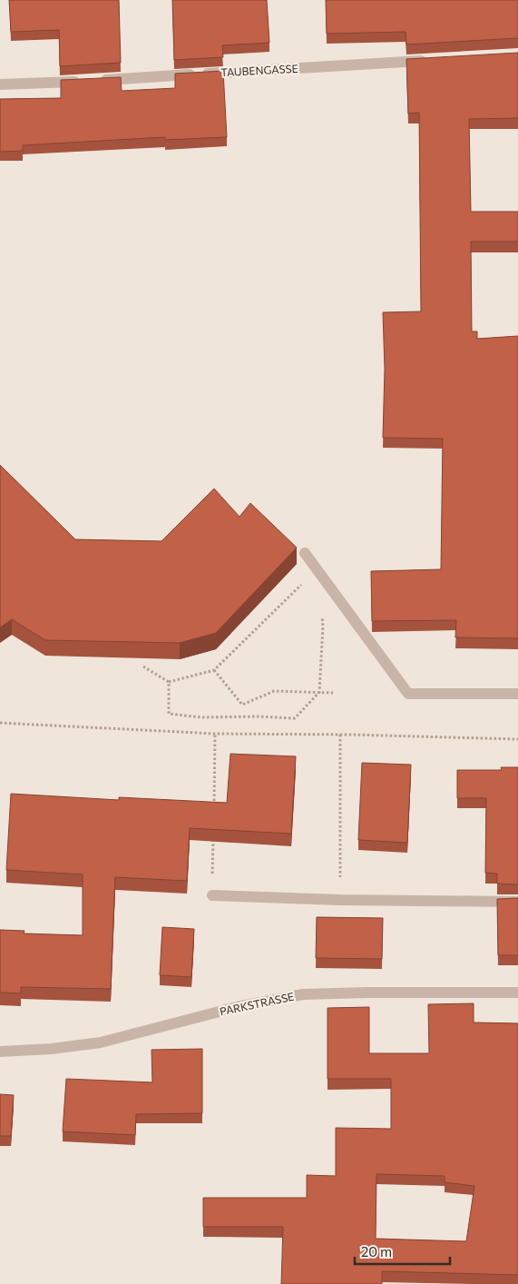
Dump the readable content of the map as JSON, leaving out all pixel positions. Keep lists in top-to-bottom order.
{
  "streets": {
    "street": ["TAUBENGASSE", "PARKSTRASSE"]
  },
  "scale_bar": "20 m"
}
